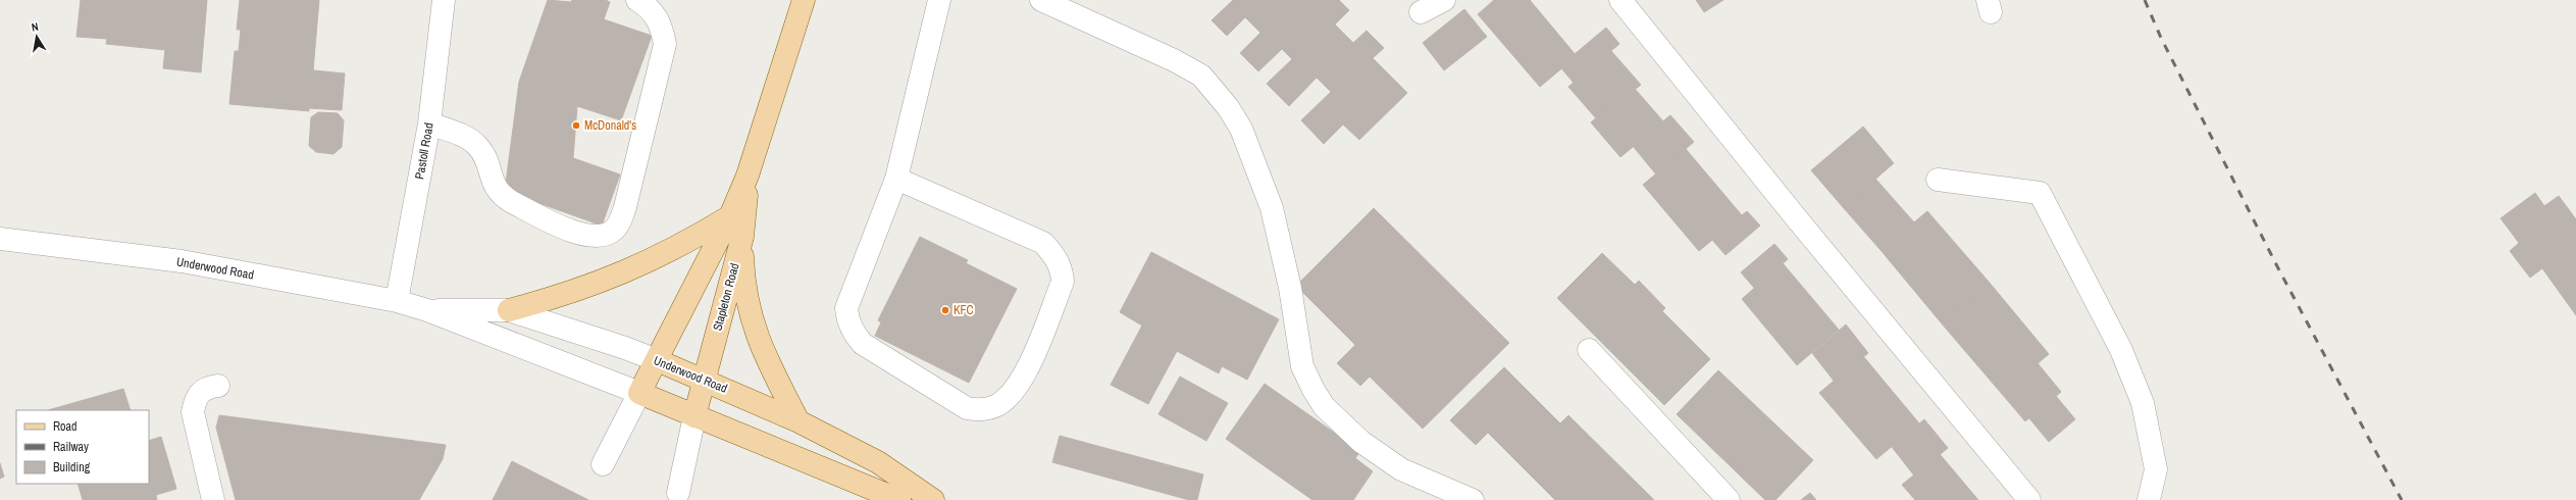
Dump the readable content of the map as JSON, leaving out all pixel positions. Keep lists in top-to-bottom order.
{
  "streets": {
    "main road": ["Underwood Road", "Stapleton Road"],
    "street": ["Pastoll Road"]
  },
  "crossings": [
    ["Pastoll Road", "Underwood Road"],
    ["Underwood Road", "Stapleton Road"]
  ],
  "places": ["McDonald's", "KFC"],
  "legend": ["Road", "Railway", "Building"],
  "north": "top"
}
